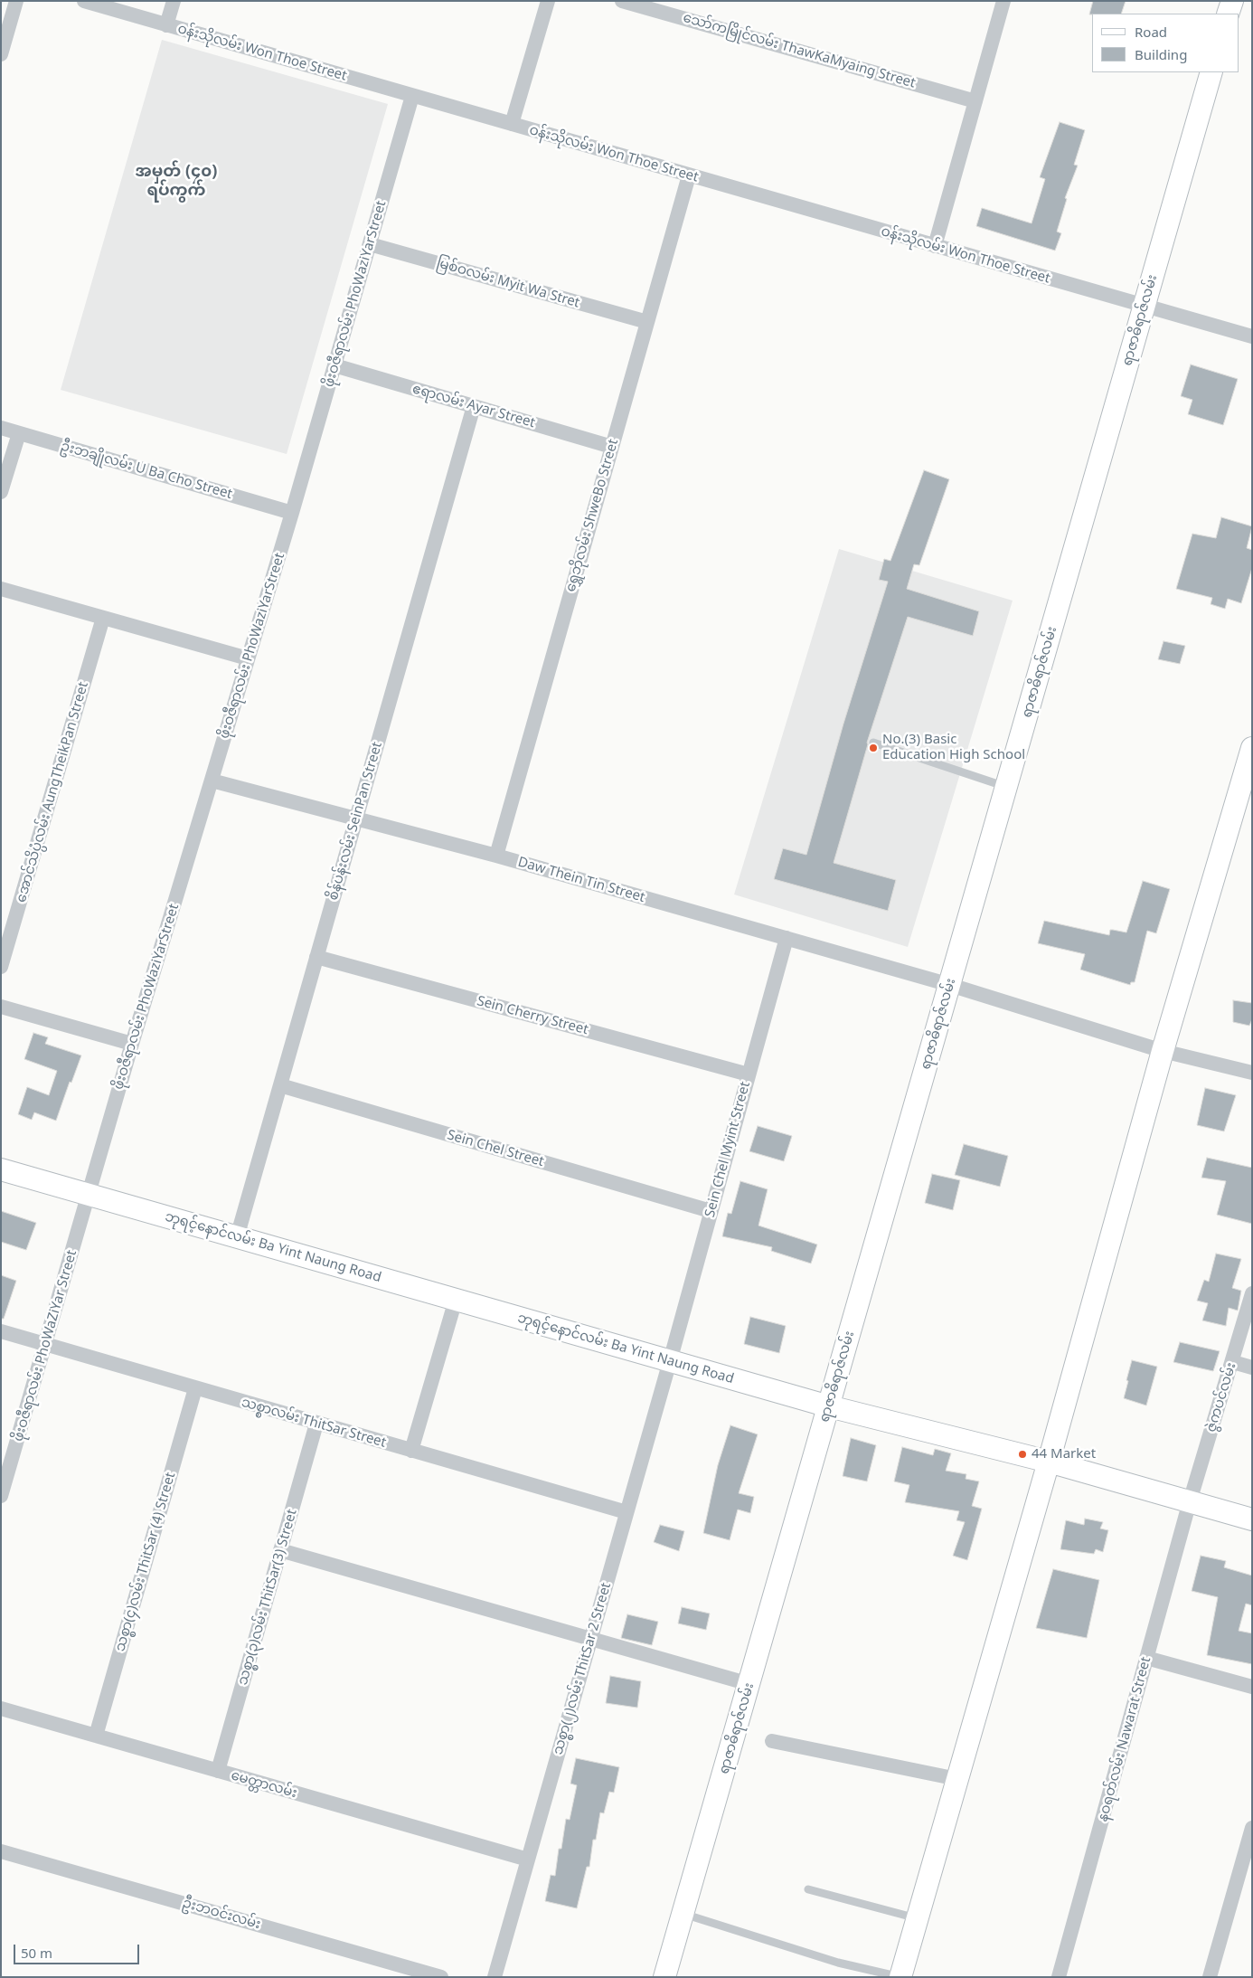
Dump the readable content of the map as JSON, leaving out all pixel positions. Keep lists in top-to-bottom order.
{
  "streets": {
    "street": [
      "သော်ကမြိုင်လမ်း ThawKaMyaing Street",
      "ဝန်းသိုလမ်း Won Thoe Street",
      "မြစ်ဝလမ်း Myit Wa Stret",
      "ဖိုးဝဇီရာလမ်း PhoWaziYarStreet",
      "ရာဇာဓိရာဇ်လမ်း",
      "ဧရာလမ်း Ayar Street",
      "ဦးဘချိုလမ်း U Ba Cho Street",
      "ရွှေဘိုလမ်း ShweBo Street",
      "အောင်သိပ္ပံလမ်း AungTheikPan Street",
      "စိန်ပန်းလမ်း SeinPan Street",
      "Daw Thein Tin Street",
      "Sein Cherry Street",
      "Sein Chel Street",
      "Sein Chel Myint Street",
      "ဘုရင့်နောင်လမ်း Ba Yint Naung Road",
      "ဖိုးဝဇီရာလမ်း PhoWaZiYar Street",
      "ဇွဲကပင်လမ်း",
      "သစ္စာလမ်း ThitSar Street",
      "သစ္စာ(၄)လမ်း ThitSar (4) Street",
      "သစ္စာ(၃)လမ်း ThitSar(3) Street",
      "သစ္စာ(၂)လမ်း ThitSar 2 Street",
      "နဝရတ်လမ်း Nawarat Street",
      "မေတ္တာလမ်း",
      "ဦးဘဝင်းလမ်း"
    ]
  },
  "crossings": [
    ["ဝန်းသိုလမ်း Won Thoe Street", "ဖိုးဝဇီရာလမ်း PhoWaziYarStreet"],
    ["ဝန်းသိုလမ်း Won Thoe Street", "ရာဇာဓိရာဇ်လမ်း"],
    ["ဝန်းသိုလမ်း Won Thoe Street", "ရွှေဘိုလမ်း ShweBo Street"],
    ["မြစ်ဝလမ်း Myit Wa Stret", "ဖိုးဝဇီရာလမ်း PhoWaziYarStreet"],
    ["မြစ်ဝလမ်း Myit Wa Stret", "ရွှေဘိုလမ်း ShweBo Street"],
    ["ဖိုးဝဇီရာလမ်း PhoWaziYarStreet", "ဧရာလမ်း Ayar Street"],
    ["ဖိုးဝဇီရာလမ်း PhoWaziYarStreet", "ဦးဘချိုလမ်း U Ba Cho Street"],
    ["ဖိုးဝဇီရာလမ်း PhoWaziYarStreet", "Daw Thein Tin Street"],
    ["ဖိုးဝဇီရာလမ်း PhoWaziYarStreet", "ဘုရင့်နောင်လမ်း Ba Yint Naung Road"],
    ["ဖိုးဝဇီရာလမ်း PhoWaziYarStreet", "ဖိုးဝဇီရာလမ်း PhoWaZiYar Street"],
    ["ရာဇာဓိရာဇ်လမ်း", "Daw Thein Tin Street"],
    ["ရာဇာဓိရာဇ်လမ်း", "ဘုရင့်နောင်လမ်း Ba Yint Naung Road"],
    ["ဧရာလမ်း Ayar Street", "ရွှေဘိုလမ်း ShweBo Street"],
    ["ဧရာလမ်း Ayar Street", "စိန်ပန်းလမ်း SeinPan Street"],
    ["ရွှေဘိုလမ်း ShweBo Street", "Daw Thein Tin Street"],
    ["စိန်ပန်းလမ်း SeinPan Street", "Daw Thein Tin Street"],
    ["စိန်ပန်းလမ်း SeinPan Street", "Sein Cherry Street"],
    ["စိန်ပန်းလမ်း SeinPan Street", "Sein Chel Street"],
    ["စိန်ပန်းလမ်း SeinPan Street", "ဘုရင့်နောင်လမ်း Ba Yint Naung Road"],
    ["Daw Thein Tin Street", "Sein Chel Myint Street"],
    ["Sein Cherry Street", "Sein Chel Myint Street"],
    ["Sein Chel Street", "Sein Chel Myint Street"],
    ["Sein Chel Myint Street", "ဘုရင့်နောင်လမ်း Ba Yint Naung Road"],
    ["Sein Chel Myint Street", "သစ္စာ(၂)လမ်း ThitSar 2 Street"],
    ["ဘုရင့်နောင်လမ်း Ba Yint Naung Road", "ဖိုးဝဇီရာလမ်း PhoWaZiYar Street"],
    ["ဘုရင့်နောင်လမ်း Ba Yint Naung Road", "ဇွဲကပင်လမ်း"],
    ["ဘုရင့်နောင်လမ်း Ba Yint Naung Road", "သစ္စာ(၂)လမ်း ThitSar 2 Street"],
    ["ဘုရင့်နောင်လမ်း Ba Yint Naung Road", "နဝရတ်လမ်း Nawarat Street"],
    ["ဖိုးဝဇီရာလမ်း PhoWaZiYar Street", "သစ္စာလမ်း ThitSar Street"],
    ["ဇွဲကပင်လမ်း", "နဝရတ်လမ်း Nawarat Street"],
    ["သစ္စာလမ်း ThitSar Street", "သစ္စာ(၄)လမ်း ThitSar (4) Street"],
    ["သစ္စာလမ်း ThitSar Street", "သစ္စာ(၃)လမ်း ThitSar(3) Street"],
    ["သစ္စာလမ်း ThitSar Street", "သစ္စာ(၂)လမ်း ThitSar 2 Street"],
    ["သစ္စာ(၄)လမ်း ThitSar (4) Street", "မေတ္တာလမ်း"],
    ["သစ္စာ(၃)လမ်း ThitSar(3) Street", "မေတ္တာလမ်း"],
    ["သစ္စာ(၂)လမ်း ThitSar 2 Street", "မေတ္တာလမ်း"]
  ],
  "districts": ["အမှတ် (၄၀) ရပ်ကွက်"],
  "places": ["No.(3) Basic Education High School", "44 Market"],
  "legend": ["Road", "Building"],
  "scale_bar": "50 m"
}
